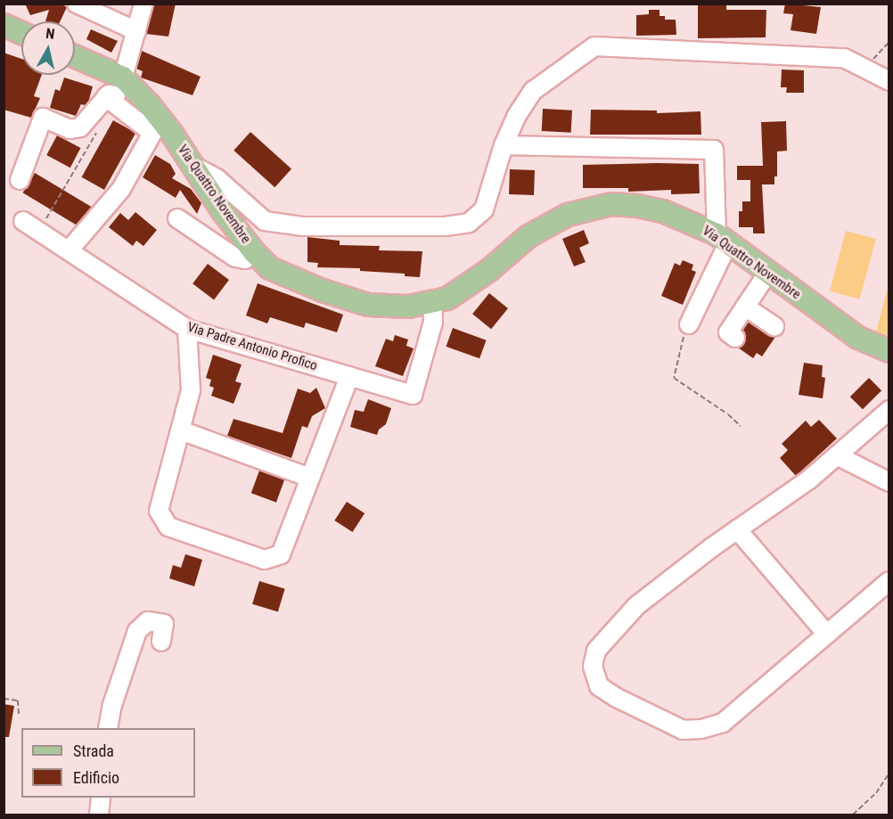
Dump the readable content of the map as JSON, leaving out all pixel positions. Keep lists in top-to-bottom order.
{
  "streets": {
    "main road": ["Via Quattro Novembre"],
    "street": ["Via Padre Antonio Profico"]
  },
  "crossings": [
    ["Via Quattro Novembre", "Via Padre Antonio Profico"]
  ],
  "legend": ["Strada", "Edificio"],
  "north": "top"
}
